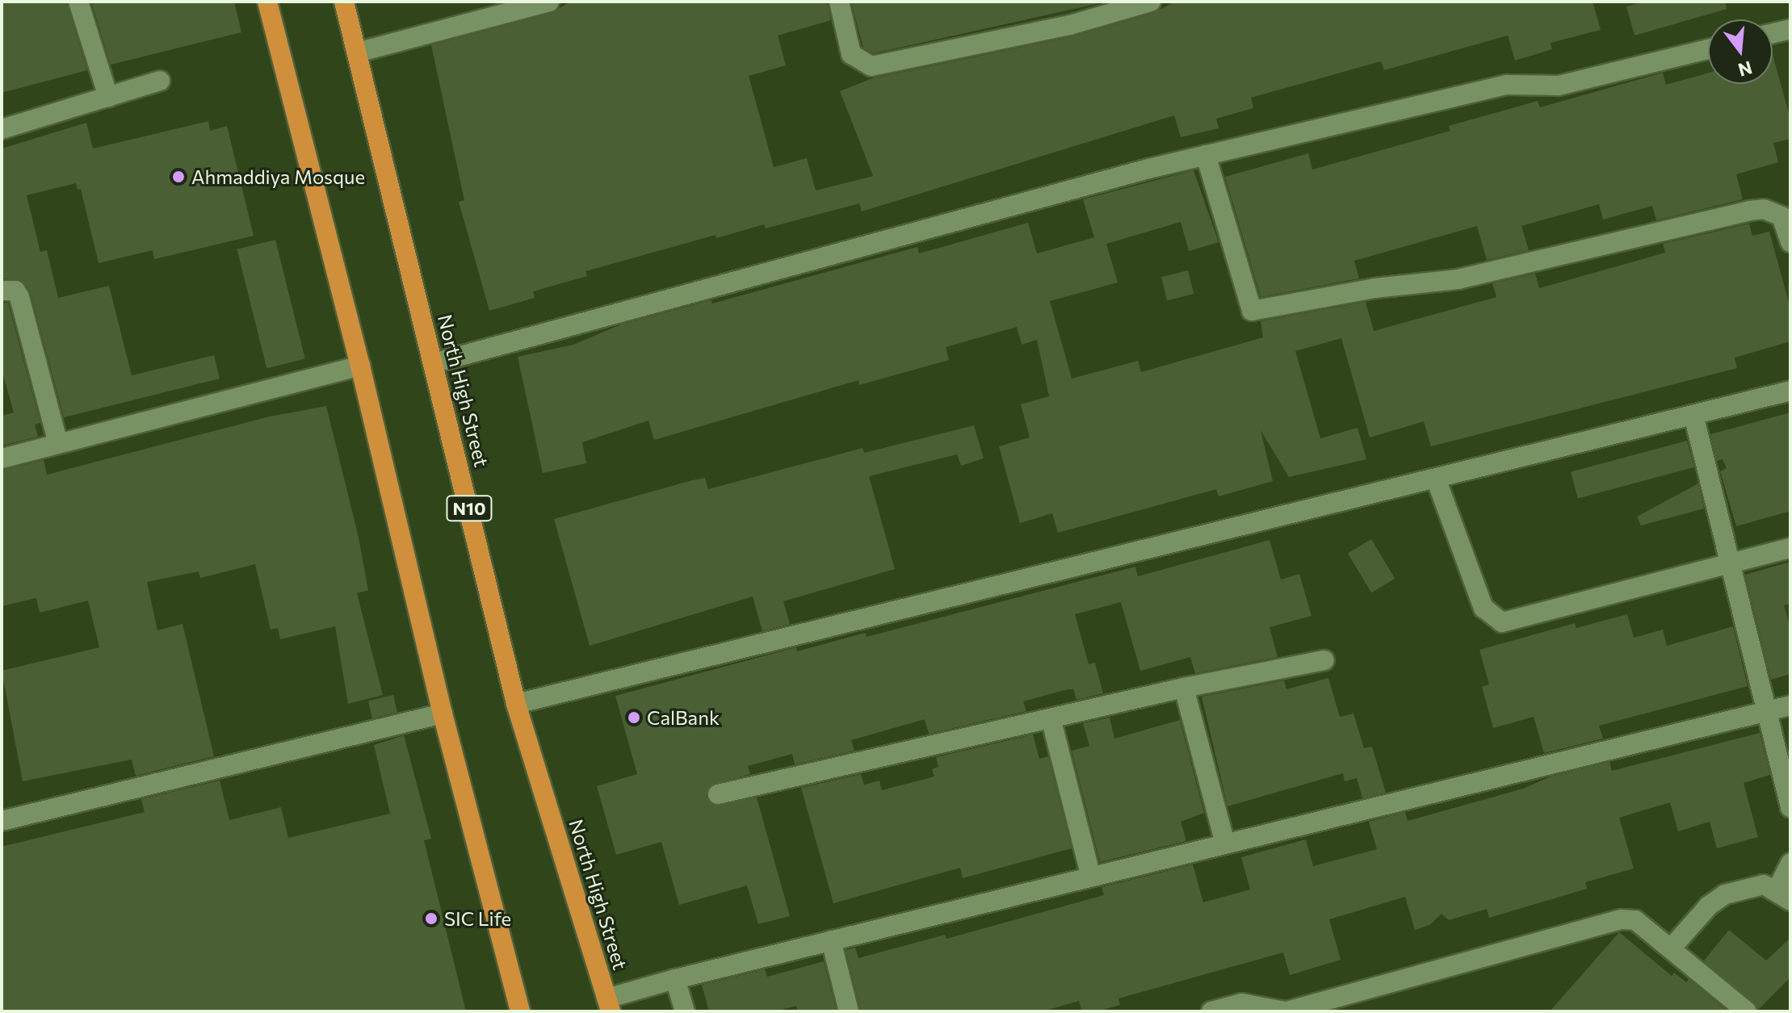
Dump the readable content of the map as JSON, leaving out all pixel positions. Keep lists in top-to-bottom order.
{
  "streets": {
    "highway": ["North High Street", "N10"]
  },
  "places": ["Ahmaddiya Mosque", "CalBank", "SIC Life"],
  "north": "bottom"
}
